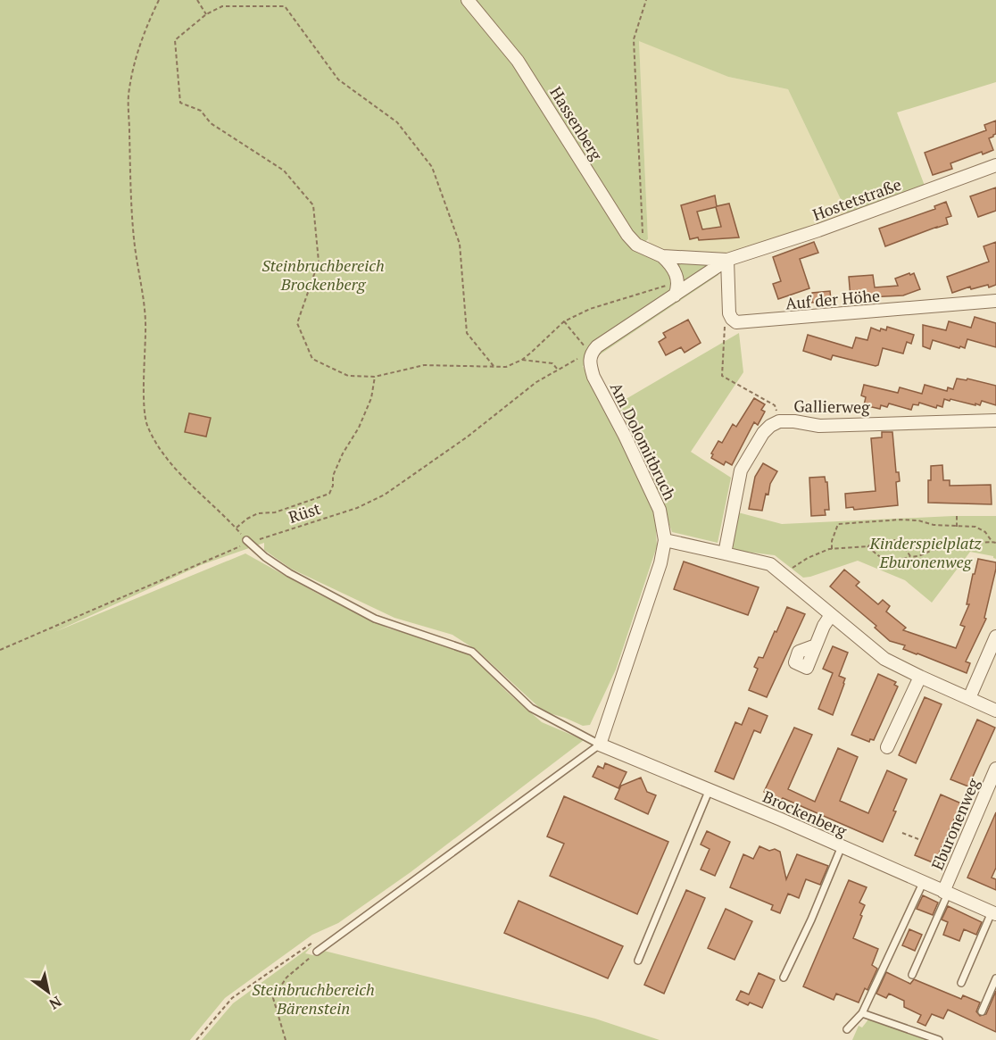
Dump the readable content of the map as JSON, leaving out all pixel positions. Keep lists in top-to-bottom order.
{
  "streets": {
    "street": [
      "Hassenberg",
      "Hostetstraße",
      "Auf der Höhe",
      "Gallierweg",
      "Am Dolomitbruch",
      "Brockenberg",
      "Eburonenweg"
    ],
    "path": ["Rüst"]
  },
  "crossings": [
    ["Hassenberg", "Hostetstraße"],
    ["Hostetstraße", "Am Dolomitbruch"],
    ["Hostetstraße", "Rüst"],
    ["Am Dolomitbruch", "Rüst"],
    ["Am Dolomitbruch", "Brockenberg"],
    ["Brockenberg", "Eburonenweg"]
  ],
  "parks": ["Steinbruchbereich Brockenberg", "Kinderspielplatz Eburonenweg", "Steinbruchbereich Bärenstein"],
  "north": "bottom right"
}
